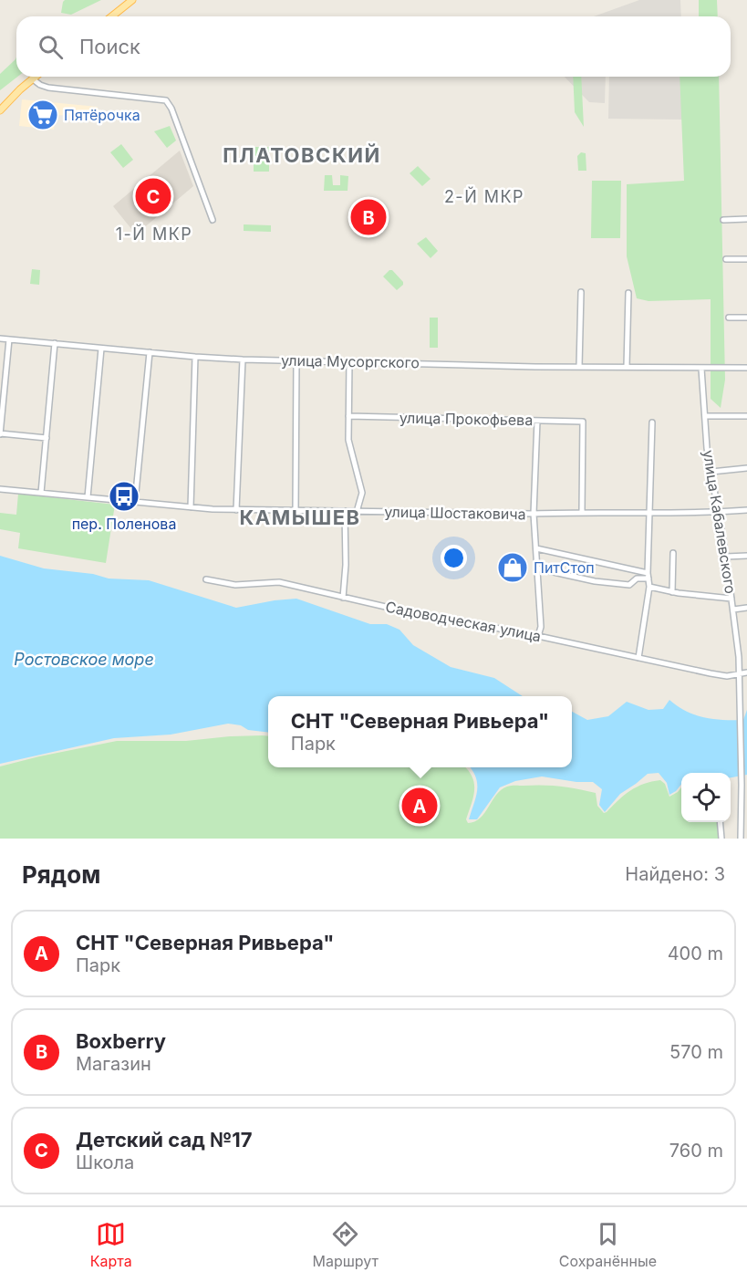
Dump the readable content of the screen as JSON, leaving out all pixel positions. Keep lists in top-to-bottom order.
{
  "streets": {
    "street": [
      "улица Мусоргского",
      "улица Прокофьева",
      "улица Шостаковича",
      "улица Кабалевского",
      "Садоводческая улица"
    ]
  },
  "crossings": [
    ["улица Мусоргского", "улица Кабалевского"],
    ["улица Прокофьева", "улица Шостаковича"],
    ["улица Шостаковича", "улица Кабалевского"],
    ["улица Кабалевского", "Садоводческая улица"]
  ],
  "districts": [
    "ПЛАТОВСКИЙ",
    "2-Й МКР",
    "1-Й МКР",
    "КАМЫШЕВ"
  ],
  "water": ["Ростовское море"],
  "places": {
    "supermarket": ["Пятёрочка"],
    "bus stop": ["пер. Поленова"],
    "shop": ["ПитСтоп"]
  },
  "page": {
    "search": "Поиск",
    "pins": ["C", "B", "A"],
    "popup": ["СНТ \"Северная Ривьера\"", "Парк"],
    "heading": ["Рядом", "Найдено: 3"],
    "list": [
      {
        "mark": "A",
        "name": "СНТ \"Северная Ривьера\"",
        "note": "Парк",
        "value": "400 m"
      },
      {
        "mark": "B",
        "name": "Boxberry",
        "note": "Магазин",
        "value": "570 m"
      },
      {
        "mark": "C",
        "name": "Детский сад №17",
        "note": "Школа",
        "value": "760 m"
      }
    ],
    "nav": ["Карта", "Маршрут", "Сохранённые"]
  }
}
